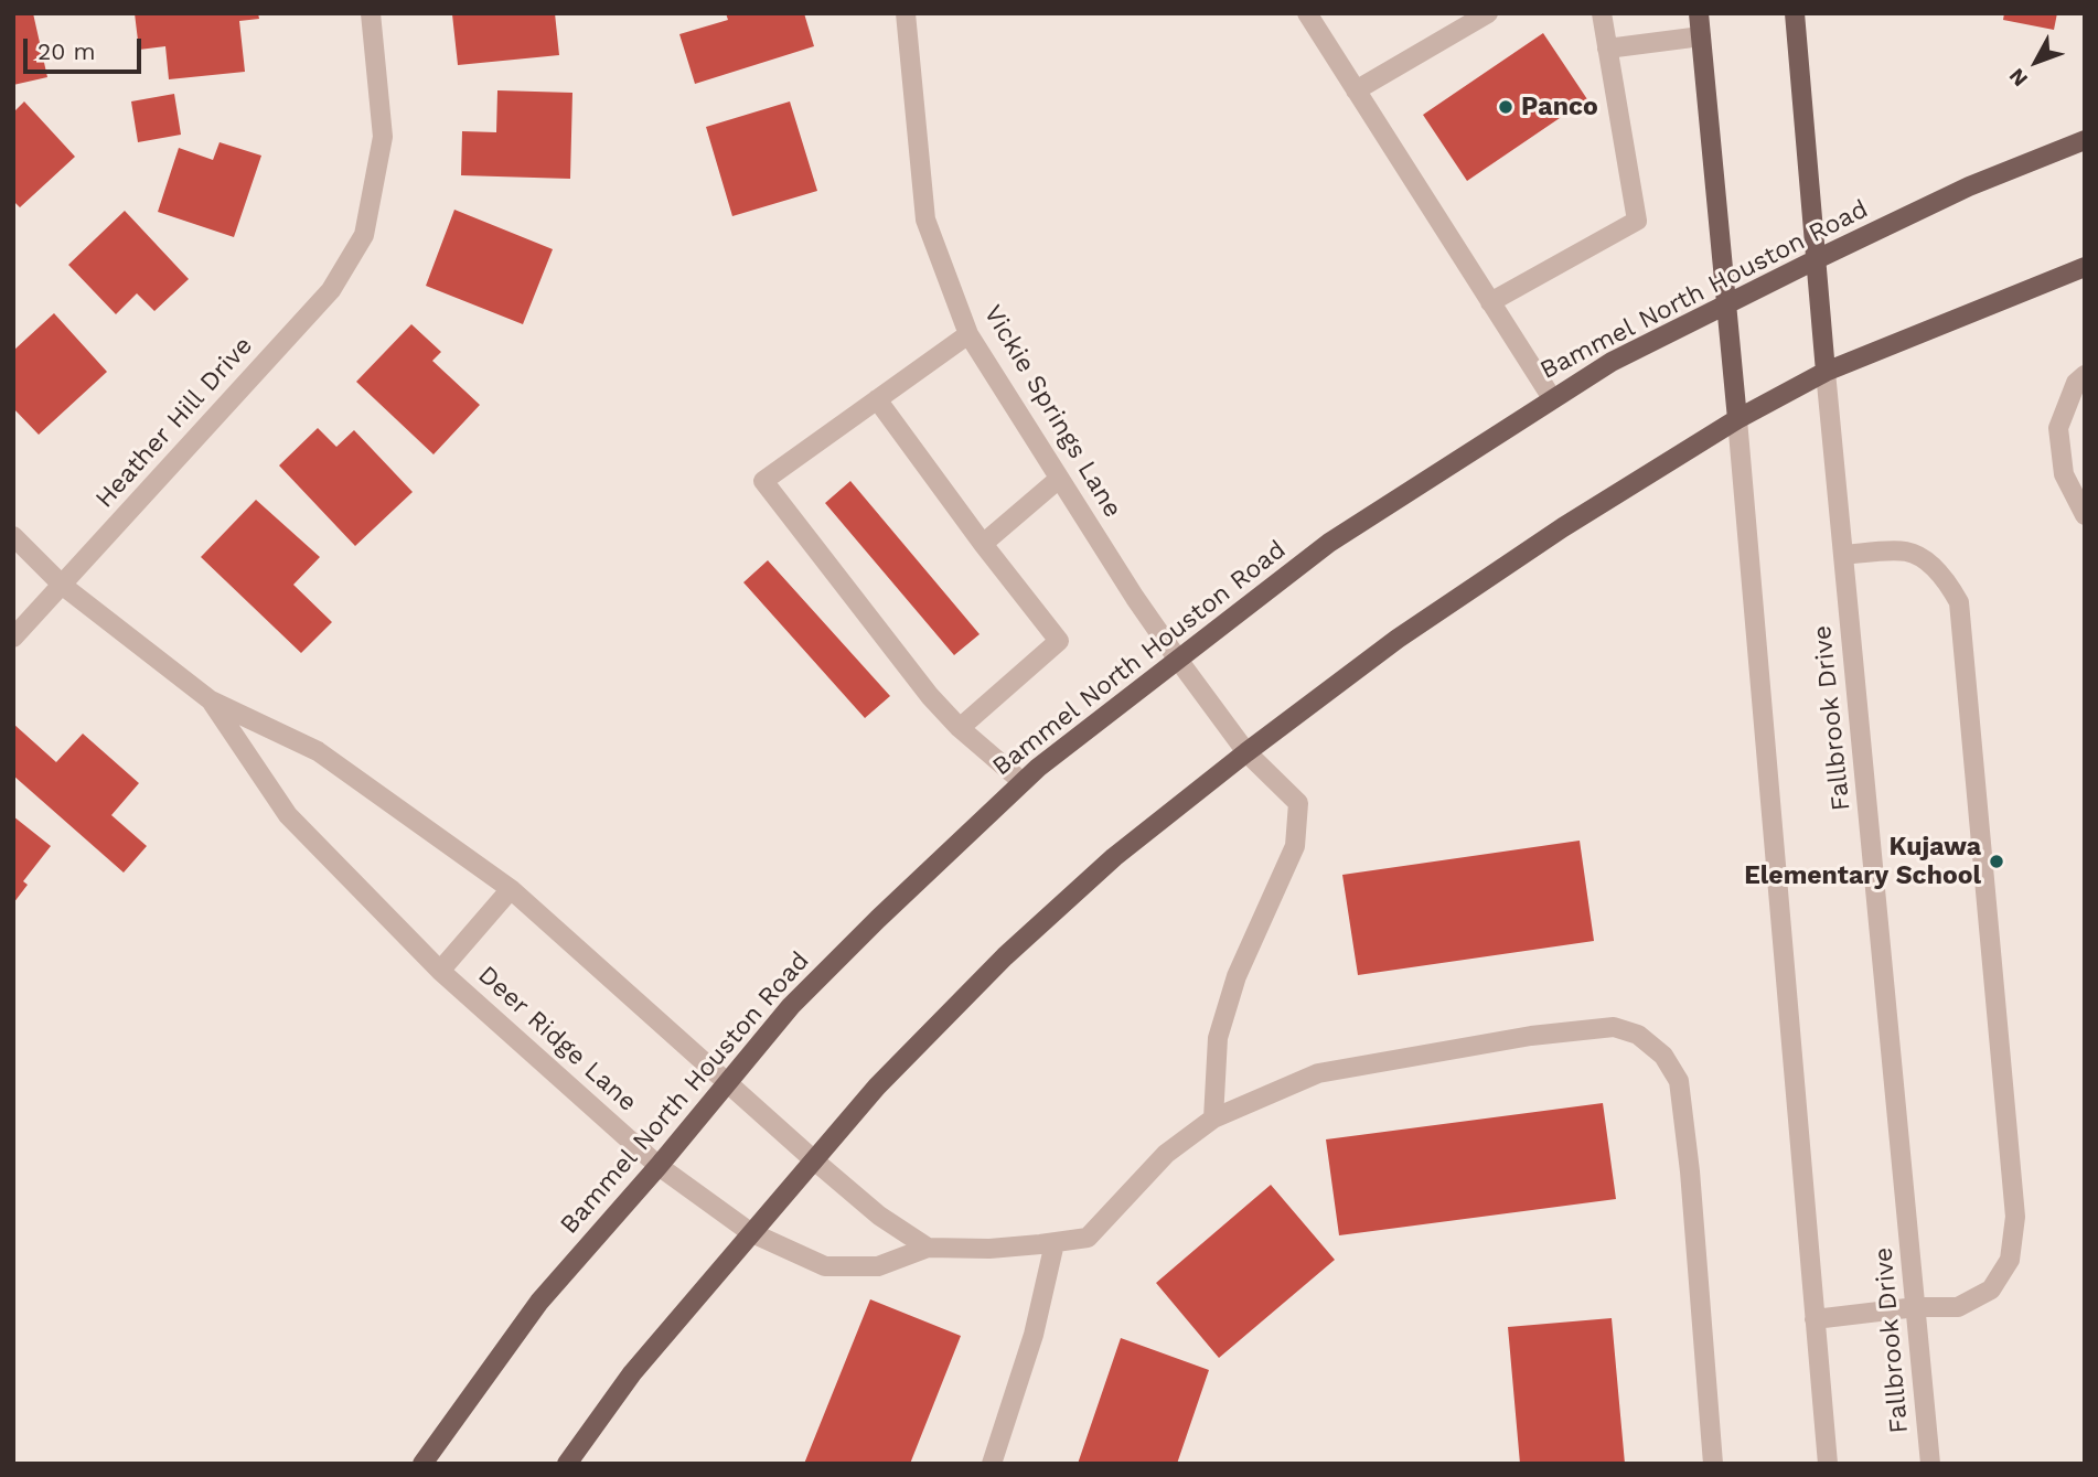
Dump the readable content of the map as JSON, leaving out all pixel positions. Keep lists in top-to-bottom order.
{
  "streets": {
    "main road": ["Bammel North Houston Road", "Fallbrook Drive"],
    "street": ["Vickie Springs Lane", "Heather Hill Drive", "Deer Ridge Lane"]
  },
  "crossings": [
    ["Bammel North Houston Road", "Vickie Springs Lane"],
    ["Bammel North Houston Road", "Fallbrook Drive"],
    ["Bammel North Houston Road", "Deer Ridge Lane"],
    ["Heather Hill Drive", "Deer Ridge Lane"]
  ],
  "places": ["Panco", "Kujawa Elementary School"],
  "scale_bar": "20 m",
  "north": "bottom left"
}
